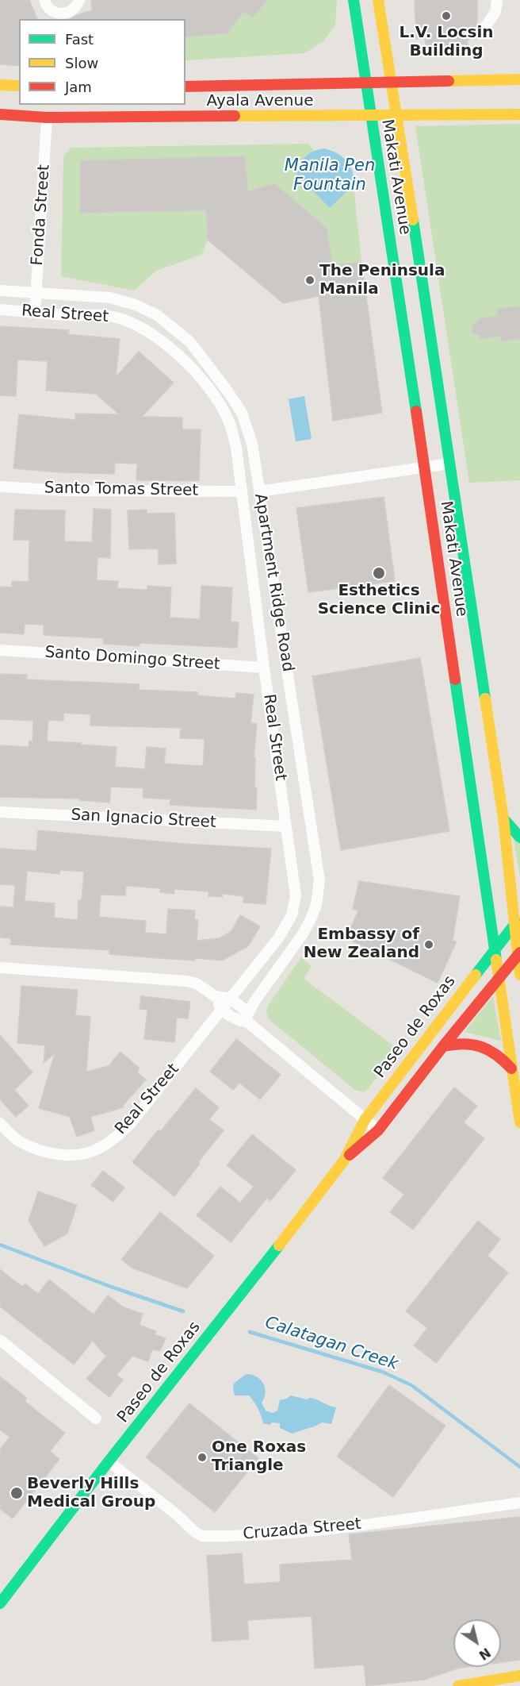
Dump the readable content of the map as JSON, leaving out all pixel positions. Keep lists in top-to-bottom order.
{
  "streets": {
    "main road": ["Ayala Avenue", "Makati Avenue", "Paseo de Roxas"],
    "street": [
      "Fonda Street",
      "Real Street",
      "Santo Tomas Street",
      "Apartment Ridge Road",
      "Santo Domingo Street",
      "San Ignacio Street",
      "Cruzada Street"
    ]
  },
  "crossings": [
    ["Ayala Avenue", "Makati Avenue"],
    ["Ayala Avenue", "Fonda Street"],
    ["Makati Avenue", "Paseo de Roxas"],
    ["Fonda Street", "Real Street"],
    ["Fonda Street", "Apartment Ridge Road"],
    ["Real Street", "Santo Tomas Street"],
    ["Real Street", "Santo Domingo Street"],
    ["Real Street", "San Ignacio Street"],
    ["Paseo de Roxas", "Cruzada Street"]
  ],
  "water": ["Manila Pen Fountain", "Calatagan Creek"],
  "places": [
    "L.V. Locsin Building",
    "The Peninsula Manila",
    "Esthetics Science Clinic",
    "Embassy of New Zealand",
    "One Roxas Triangle",
    "Beverly Hills Medical Group"
  ],
  "legend": ["Fast", "Slow", "Jam"],
  "north": "bottom right"
}
